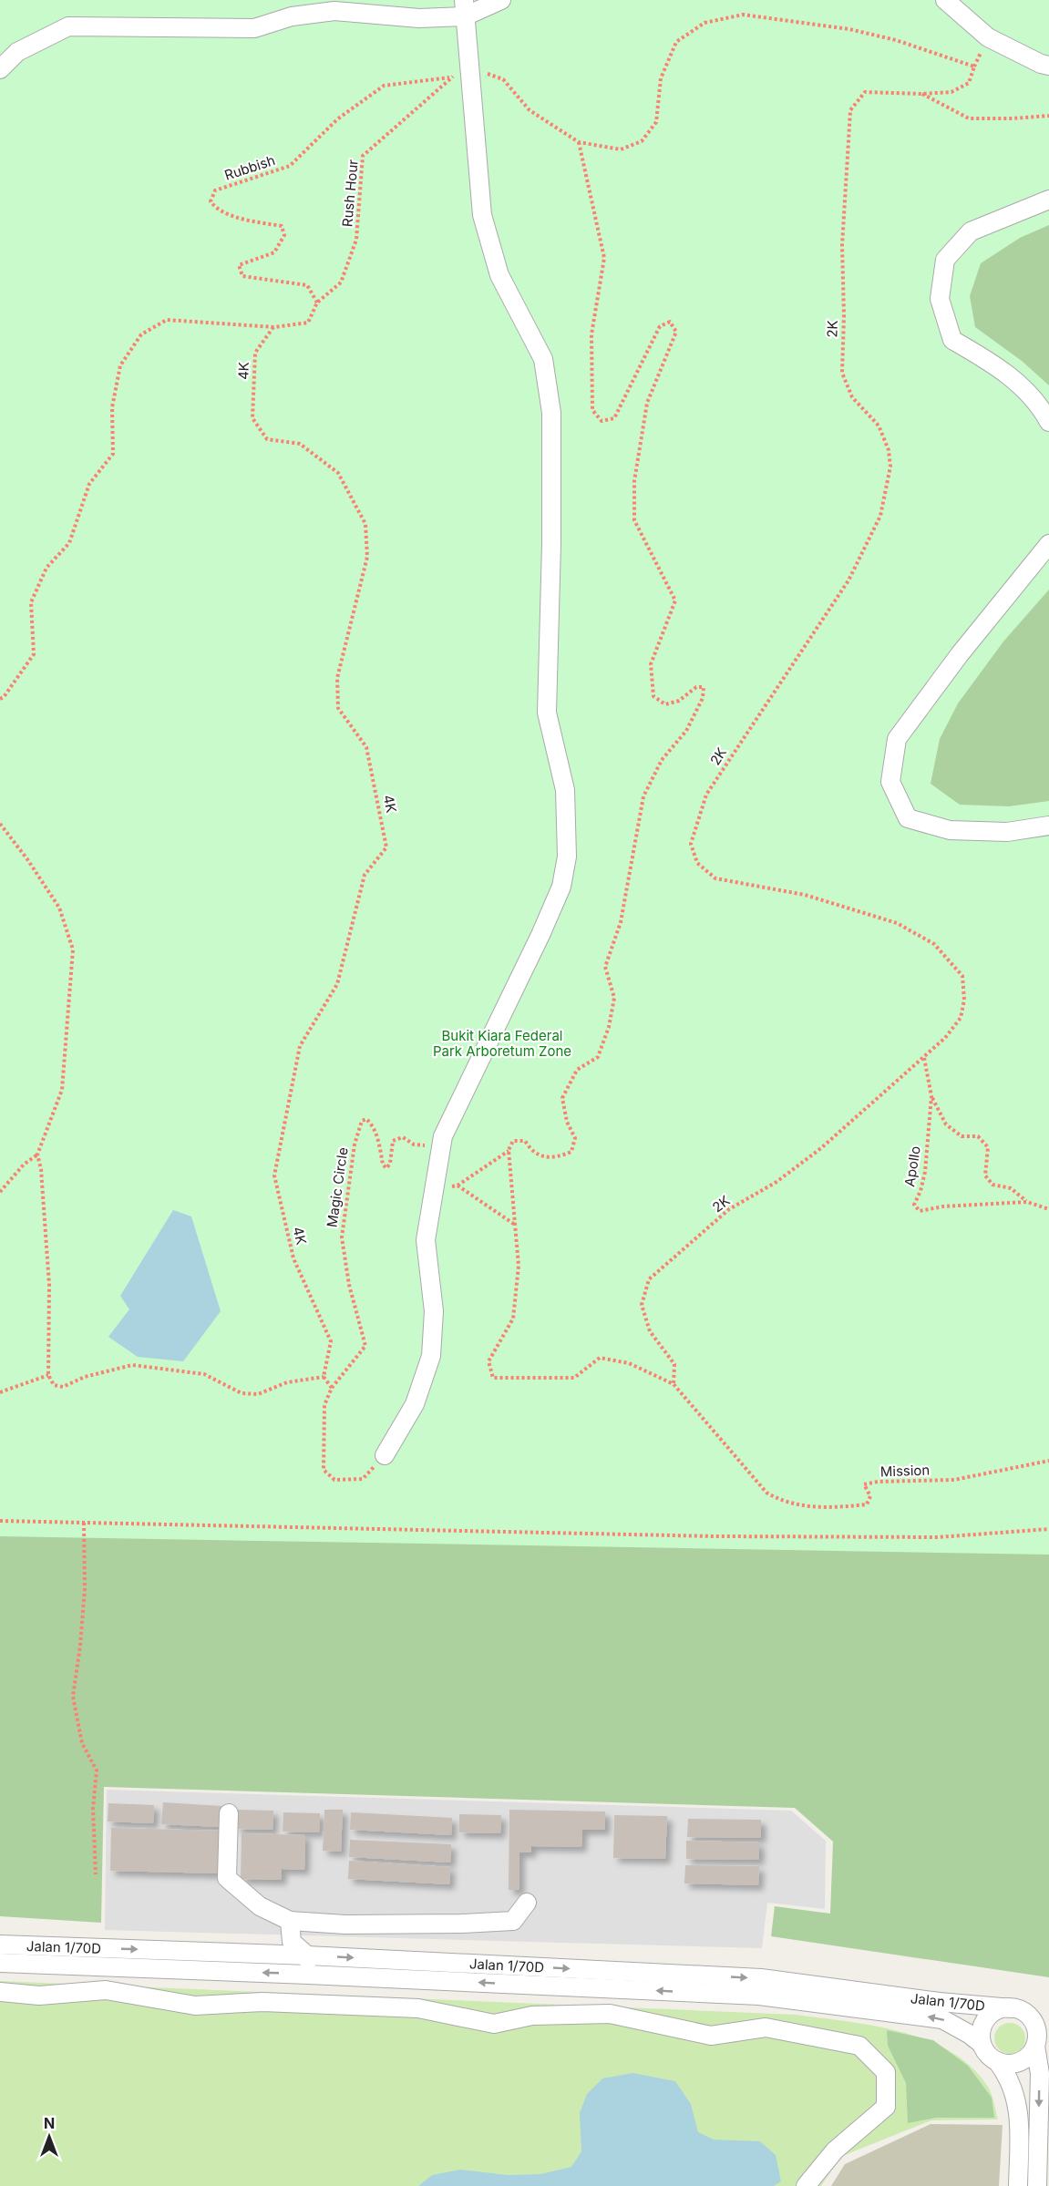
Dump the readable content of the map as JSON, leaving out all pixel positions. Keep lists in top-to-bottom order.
{
  "streets": {
    "street": ["Jalan 1/70D"],
    "path": [
      "Rubbish",
      "Rush Hour",
      "2K",
      "4K",
      "Apollo",
      "Magic Circle",
      "Mission"
    ]
  },
  "crossings": [
    ["Rubbish", "Rush Hour"],
    ["2K", "Apollo"],
    ["2K", "Mission"]
  ],
  "parks": ["Bukit Kiara Federal Park Arboretum Zone"],
  "north": "top"
}
